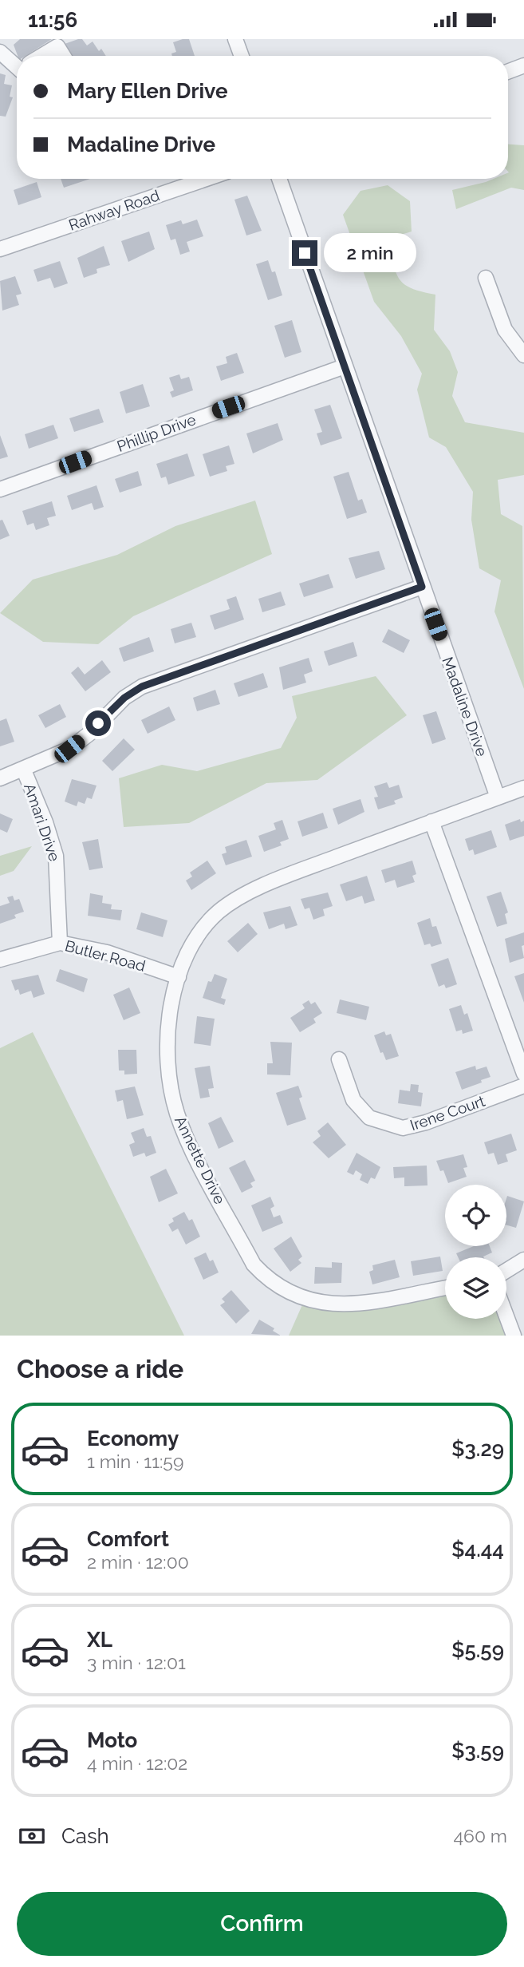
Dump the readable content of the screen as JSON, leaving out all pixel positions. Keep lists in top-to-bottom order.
{
  "streets": {
    "street": [
      "Rahway Road",
      "Phillip Drive",
      "Madaline Drive",
      "Amari Drive",
      "Butler Road",
      "Irene Court",
      "Annette Drive"
    ]
  },
  "crossings": [
    ["Phillip Drive", "Madaline Drive"],
    ["Madaline Drive", "Annette Drive"],
    ["Amari Drive", "Butler Road"],
    ["Butler Road", "Annette Drive"]
  ],
  "page": {
    "status": "11:56",
    "banner": ["Mary Ellen Drive", "Madaline Drive"],
    "bubble": "2 min",
    "heading": "Choose a ride",
    "list": [
      {
        "name": "Economy",
        "note": "1 min · 11:59",
        "value": "$3.29"
      },
      {
        "name": "Comfort",
        "note": "2 min · 12:00",
        "value": "$4.44"
      },
      {
        "name": "XL",
        "note": "3 min · 12:01",
        "value": "$5.59"
      },
      {
        "name": "Moto",
        "note": "4 min · 12:02",
        "value": "$3.59"
      }
    ],
    "pay": ["Cash", "460 m"],
    "buttons": "Confirm"
  }
}
